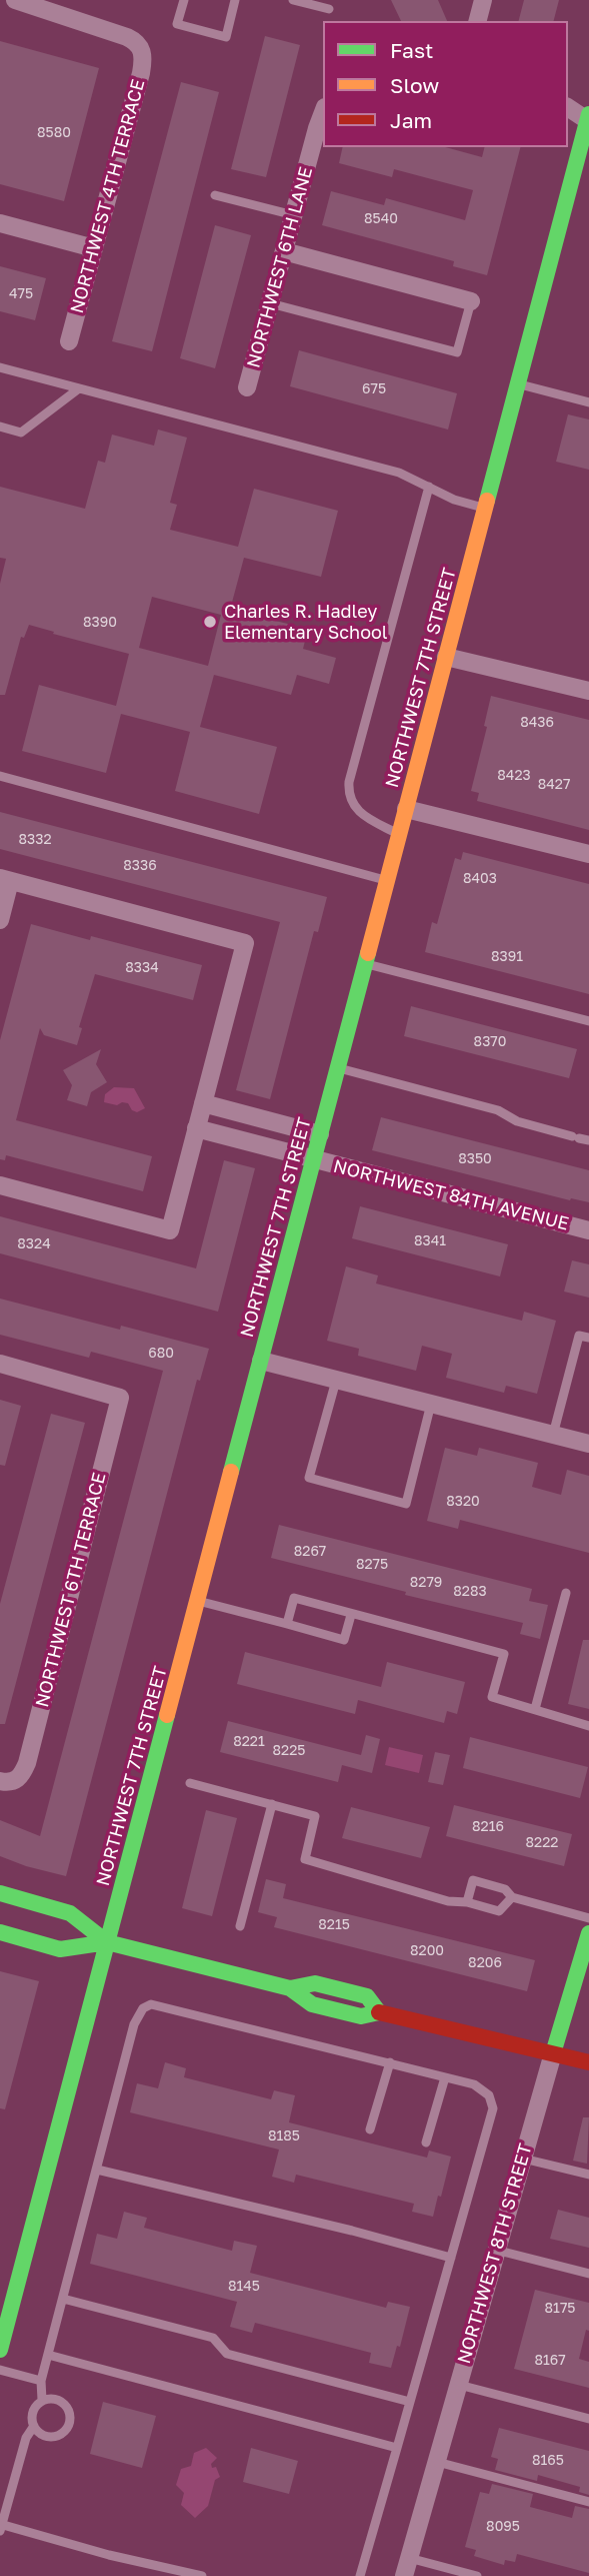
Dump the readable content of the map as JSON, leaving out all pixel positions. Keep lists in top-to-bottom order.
{
  "streets": {
    "street": [
      "NORTHWEST 4TH TERRACE",
      "NORTHWEST 6TH LANE",
      "NORTHWEST 7TH STREET",
      "NORTHWEST 84TH AVENUE",
      "NORTHWEST 6TH TERRACE",
      "NORTHWEST 8TH STREET"
    ]
  },
  "crossings": [
    ["NORTHWEST 7TH STREET", "NORTHWEST 84TH AVENUE"]
  ],
  "places": ["Charles R. Hadley Elementary School"],
  "house_numbers": [
    "8580",
    "8540",
    "475",
    "675",
    "8390",
    "8436",
    "8423",
    "8427",
    "8332",
    "8336",
    "8403",
    "8391",
    "8334",
    "8370",
    "8350",
    "8341",
    "8324",
    "680",
    "8320",
    "8267",
    "8275",
    "8279",
    "8283",
    "8221",
    "8225",
    "8216",
    "8222",
    "8215",
    "8200",
    "8206",
    "8185",
    "8145",
    "8175",
    "8167",
    "8165",
    "8095"
  ],
  "legend": ["Fast", "Slow", "Jam"]
}
